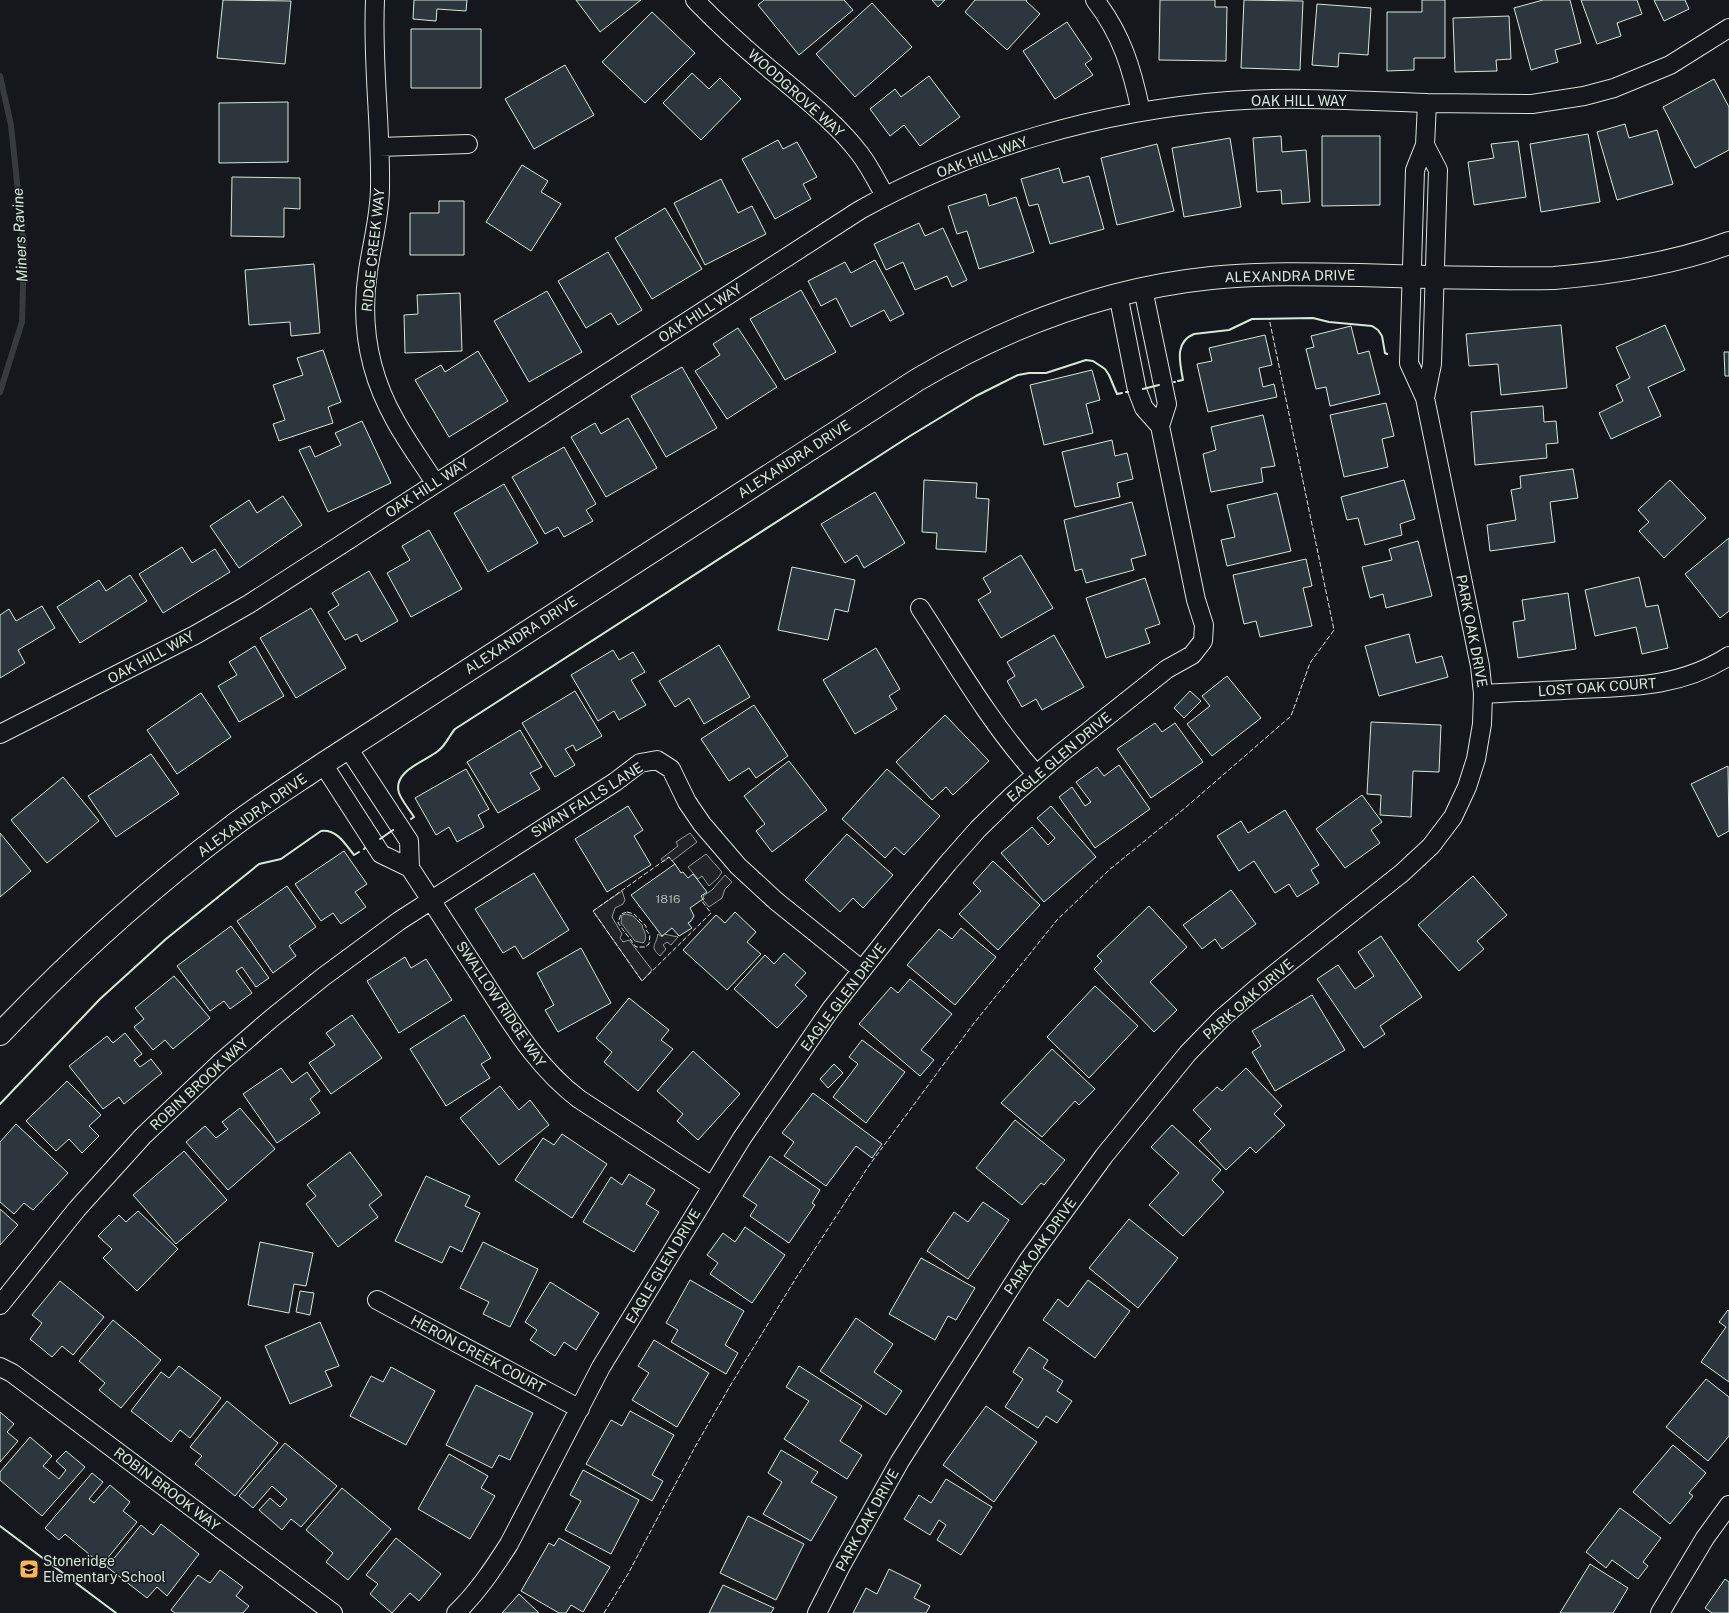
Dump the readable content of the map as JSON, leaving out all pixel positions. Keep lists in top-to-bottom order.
{
  "streets": {
    "street": [
      "WOODGROVE WAY",
      "OAK HILL WAY",
      "RIDGE CREEK WAY",
      "ALEXANDRA DRIVE",
      "PARK OAK DRIVE",
      "LOST OAK COURT",
      "EAGLE GLEN DRIVE",
      "SWAN FALLS LANE",
      "SWALLOW RIDGE WAY",
      "ROBIN BROOK WAY",
      "HERON CREEK COURT"
    ]
  },
  "crossings": [
    ["WOODGROVE WAY", "OAK HILL WAY"],
    ["OAK HILL WAY", "RIDGE CREEK WAY"],
    ["ALEXANDRA DRIVE", "PARK OAK DRIVE"],
    ["ALEXANDRA DRIVE", "EAGLE GLEN DRIVE"],
    ["ALEXANDRA DRIVE", "SWALLOW RIDGE WAY"],
    ["PARK OAK DRIVE", "LOST OAK COURT"],
    ["EAGLE GLEN DRIVE", "SWAN FALLS LANE"],
    ["EAGLE GLEN DRIVE", "SWALLOW RIDGE WAY"],
    ["EAGLE GLEN DRIVE", "HERON CREEK COURT"],
    ["SWAN FALLS LANE", "SWALLOW RIDGE WAY"],
    ["SWAN FALLS LANE", "ROBIN BROOK WAY"],
    ["SWALLOW RIDGE WAY", "ROBIN BROOK WAY"]
  ],
  "water": ["Miners Ravine"],
  "places": {
    "school or university": ["Stoneridge Elementary School"]
  },
  "house_numbers": ["1816"]
}
